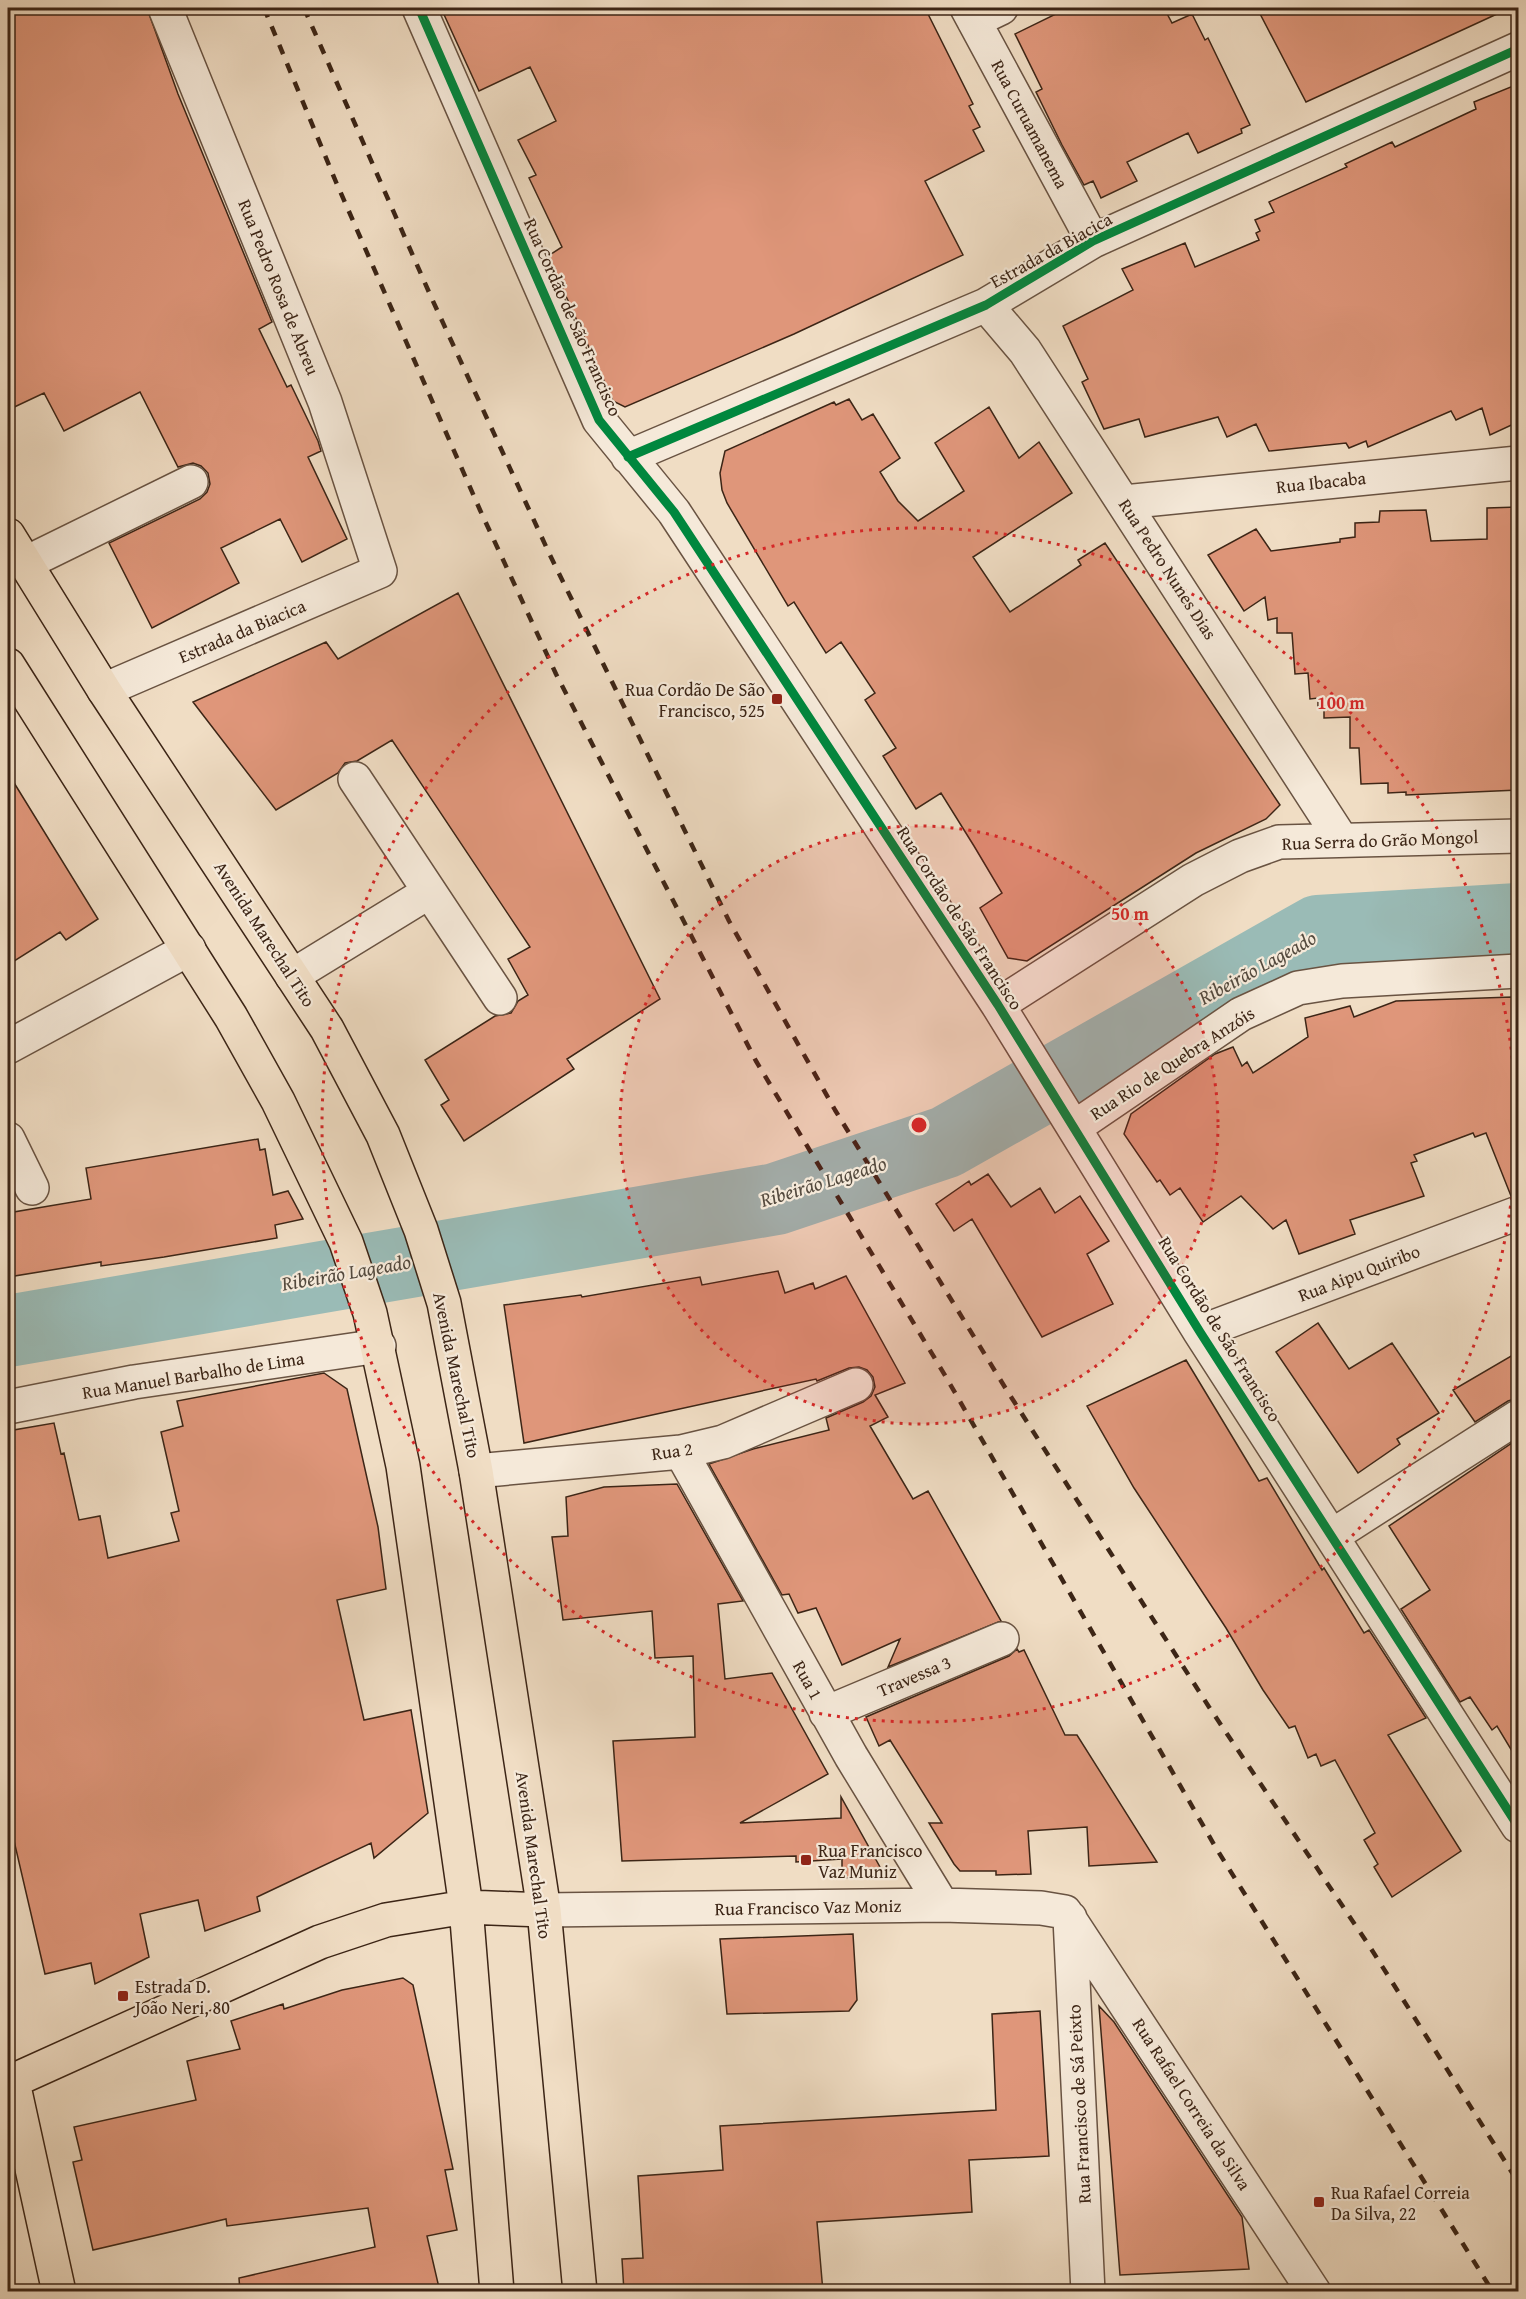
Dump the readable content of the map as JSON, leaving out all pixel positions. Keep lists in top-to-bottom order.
{
  "streets": {
    "main road": ["Avenida Marechal Tito"],
    "street": [
      "Rua Curuamanema",
      "Estrada da Biacica",
      "Rua Pedro Rosa de Abreu",
      "Rua Cordão de São Francisco",
      "Rua Ibacaba",
      "Rua Pedro Nunes Dias",
      "Rua Serra do Grão Mongol",
      "Rua Rio de Quebra Anzóis",
      "Rua Aipu Quiribo",
      "Rua Manuel Barbalho de Lima",
      "Rua 2",
      "Travessa 3",
      "Rua 1",
      "Rua Francisco Vaz Moniz",
      "Rua Francisco de Sá Peixto",
      "Rua Rafael Correia da Silva"
    ]
  },
  "crossings": [
    ["Rua Curuamanema", "Estrada da Biacica"],
    ["Estrada da Biacica", "Rua Pedro Rosa de Abreu"],
    ["Estrada da Biacica", "Rua Cordão de São Francisco"],
    ["Estrada da Biacica", "Rua Pedro Nunes Dias"],
    ["Estrada da Biacica", "Avenida Marechal Tito"],
    ["Rua Cordão de São Francisco", "Rua Serra do Grão Mongol"],
    ["Rua Cordão de São Francisco", "Rua Rio de Quebra Anzóis"],
    ["Rua Cordão de São Francisco", "Rua Aipu Quiribo"],
    ["Rua Ibacaba", "Rua Pedro Nunes Dias"],
    ["Rua Pedro Nunes Dias", "Rua Serra do Grão Mongol"],
    ["Avenida Marechal Tito", "Rua 2"],
    ["Avenida Marechal Tito", "Rua Francisco Vaz Moniz"],
    ["Rua 2", "Rua 1"],
    ["Travessa 3", "Rua 1"],
    ["Rua 1", "Rua Francisco Vaz Moniz"],
    ["Rua Francisco Vaz Moniz", "Rua Francisco de Sá Peixto"],
    ["Rua Francisco Vaz Moniz", "Rua Rafael Correia da Silva"],
    ["Rua Francisco de Sá Peixto", "Rua Rafael Correia da Silva"]
  ],
  "water": ["Ribeirão Lageado"],
  "places": {
    "transit": [
      "Rua Cordão De São Francisco, 525",
      "Rua Francisco Vaz Muniz",
      "Estrada D. João Neri, 80",
      "Rua Rafael Correia Da Silva, 22"
    ]
  },
  "rings": ["100 m", "50 m"]
}
